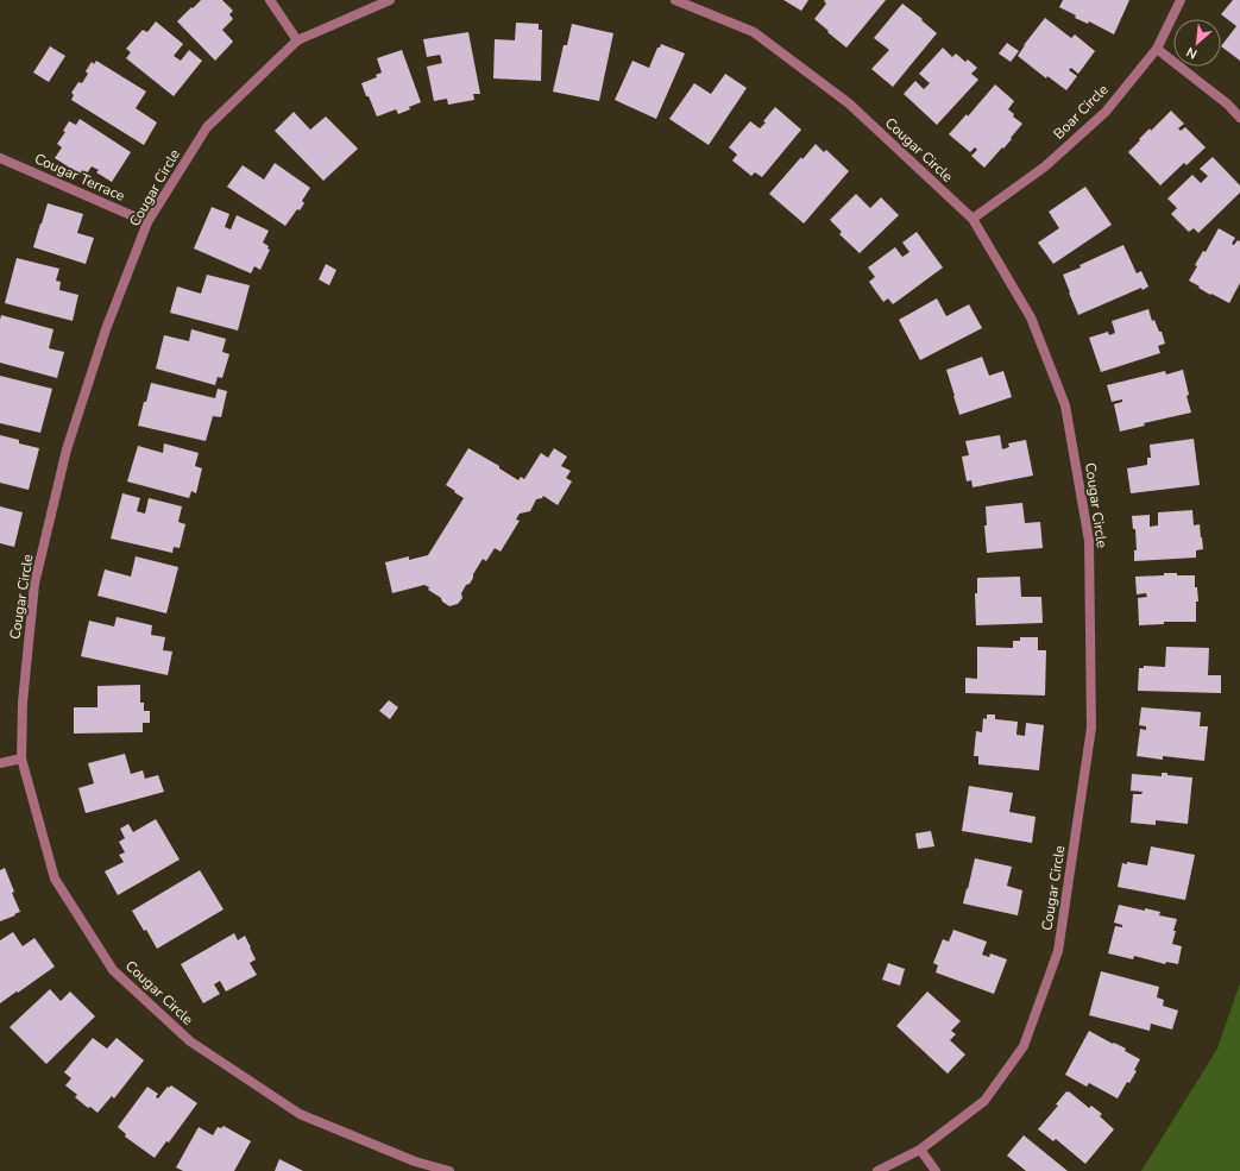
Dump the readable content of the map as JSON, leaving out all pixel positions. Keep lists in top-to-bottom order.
{
  "streets": {
    "street": ["Boar Circle", "Cougar Circle", "Cougar Terrace"]
  },
  "crossings": [
    ["Boar Circle", "Cougar Circle"],
    ["Cougar Circle", "Cougar Terrace"]
  ],
  "north": "bottom left"
}
